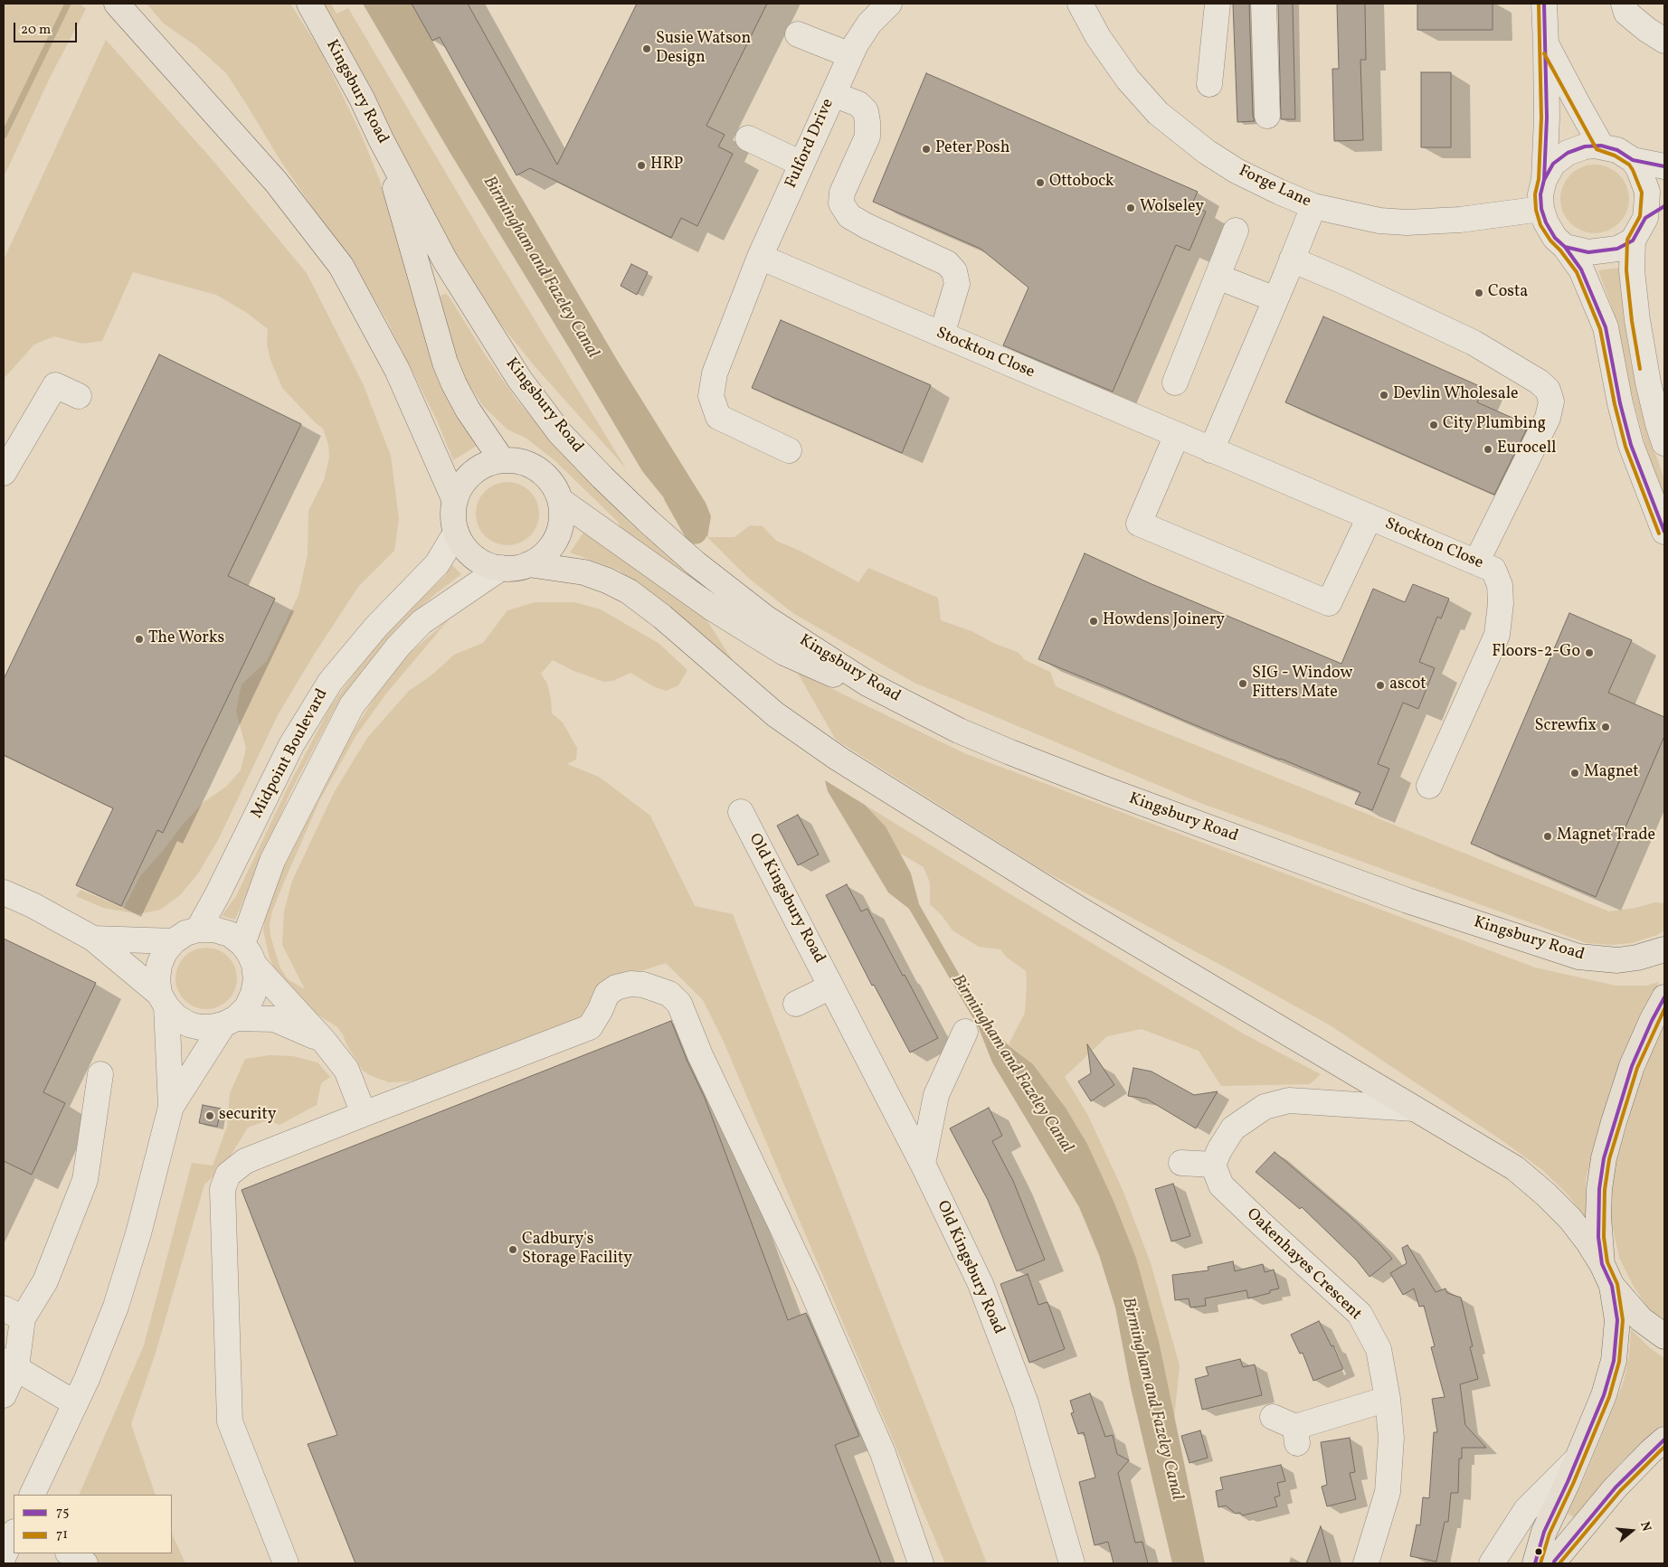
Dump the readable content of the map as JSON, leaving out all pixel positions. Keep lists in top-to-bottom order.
{
  "streets": {
    "main road": ["Kingsbury Road"],
    "street": [
      "Fulford Drive",
      "Forge Lane",
      "Stockton Close",
      "Midpoint Boulevard",
      "Old Kingsbury Road",
      "Oakenhayes Crescent"
    ]
  },
  "crossings": [
    ["Fulford Drive", "Stockton Close"]
  ],
  "water": ["Birmingham and Fazeley Canal"],
  "places": [
    "Susie Watson Design",
    "Peter Posh",
    "HRP",
    "Ottobock",
    "Wolseley",
    "Costa",
    "Devlin Wholesale",
    "City Plumbing",
    "Eurocell",
    "Howdens Joinery",
    "The Works",
    "Floors-2-Go",
    "SIG - Window Fitters Mate",
    "ascot",
    "Screwfix",
    "Magnet",
    "Magnet Trade",
    "security",
    "Cadbury's Storage Facility"
  ],
  "lines": ["transit line 75", "transit line 71"],
  "legend": ["75", "71"],
  "scale_bar": "20 m",
  "north": "right"
}
